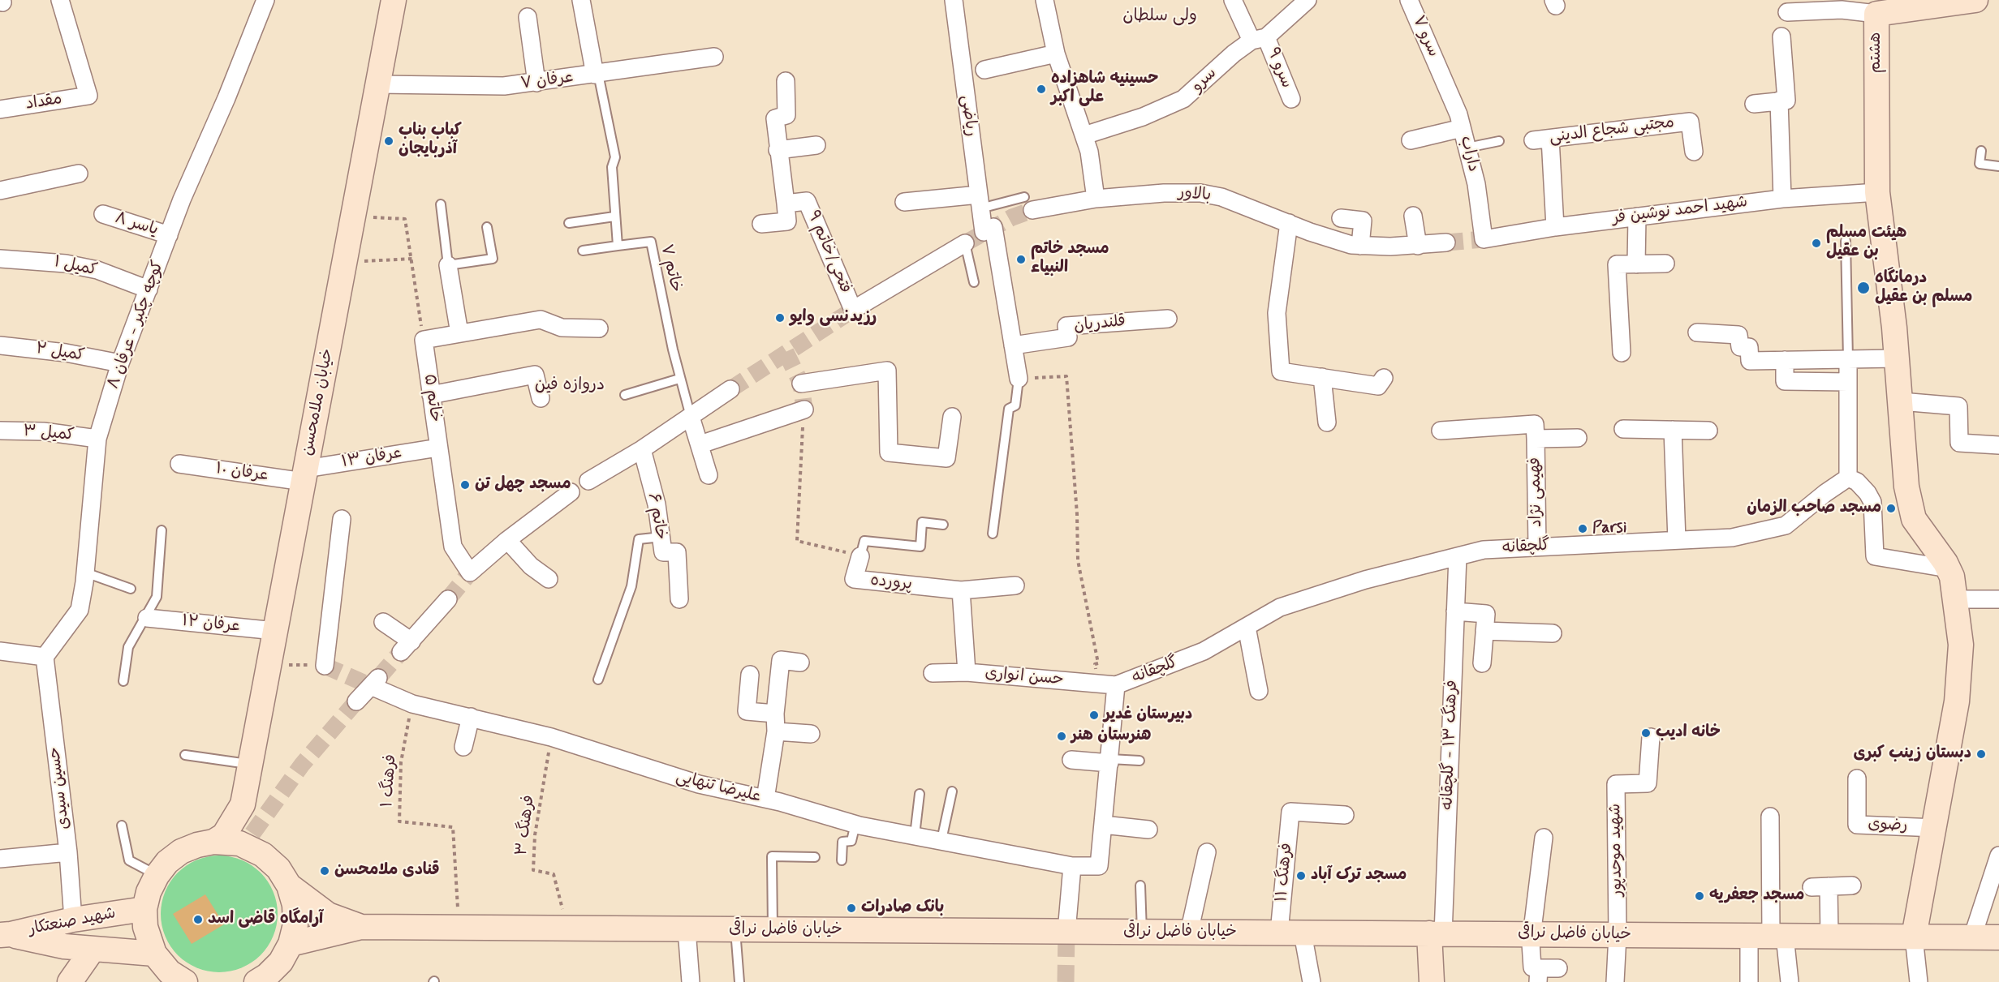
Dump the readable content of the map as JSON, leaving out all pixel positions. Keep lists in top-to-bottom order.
{
  "streets": {
    "main road": [
      "هشتم",
      "خیابان ملامحسن",
      "شهید صنعتکار",
      "خیابان فاضل نراقی"
    ],
    "street": [
      "سرو ۷",
      "سرو ۹",
      "سرو",
      "عرفان ۷",
      "مقداد",
      "ریاضی",
      "مجتبی شجاع الدینی",
      "داراب",
      "بالاور",
      "شهید احمد نوشین فر",
      "یاسر ۸",
      "فتحی/خاتم ۹",
      "کمیل ۱",
      "قلندریان",
      "کوچه چکبر - عرفان ۸",
      "کمیل ۲",
      "خاتم ۵",
      "کمیل ۳",
      "عرفان ۱۳",
      "عرفان ۱۰",
      "فهیمی نژاد",
      "خاتم ۶",
      "گلچقانه",
      "پرورده",
      "عرفان ۱۲",
      "حسن انواری",
      "فرهنگ ۱۳ - گلچقانه",
      "علیرضا تنهایی",
      "حسین سیدی",
      "رضوی",
      "شهید موحدپور",
      "فرهنگ ۱۱"
    ],
    "lane": ["خاتم ۷"],
    "path": ["فرهنگ ۱", "فرهنگ ۳"]
  },
  "crossings": [
    ["سرو ۷", "داراب"],
    ["هشتم", "شهید احمد نوشین فر"],
    ["هشتم", "رضوی"],
    ["هشتم", "خیابان فاضل نراقی"],
    ["سرو ۹", "سرو"],
    ["عرفان ۷", "خیابان ملامحسن"],
    ["ریاضی", "قلندریان"],
    ["داراب", "شهید احمد نوشین فر"],
    ["یاسر ۸", "کوچه چکبر - عرفان ۸"],
    ["کمیل ۱", "کوچه چکبر - عرفان ۸"],
    ["کوچه چکبر - عرفان ۸", "کمیل ۲"],
    ["کوچه چکبر - عرفان ۸", "کمیل ۳"],
    ["کوچه چکبر - عرفان ۸", "حسین سیدی"],
    ["خاتم ۵", "عرفان ۱۳"],
    ["خیابان ملامحسن", "عرفان ۱۳"],
    ["خیابان ملامحسن", "عرفان ۱۰"],
    ["خیابان ملامحسن", "عرفان ۱۲"],
    ["عرفان ۱۳", "عرفان ۱۰"],
    ["فهیمی نژاد", "گلچقانه"],
    ["گلچقانه", "حسن انواری"],
    ["گلچقانه", "فرهنگ ۱۳ - گلچقانه"],
    ["فرهنگ ۱۳ - گلچقانه", "خیابان فاضل نراقی"],
    ["فرهنگ ۱", "علیرضا تنهایی"],
    ["فرهنگ ۱", "خیابان فاضل نراقی"],
    ["علیرضا تنهایی", "فرهنگ ۳"],
    ["حسین سیدی", "شهید صنعتکار"],
    ["فرهنگ ۳", "خیابان فاضل نراقی"],
    ["شهید موحدپور", "خیابان فاضل نراقی"],
    ["فرهنگ ۱۱", "خیابان فاضل نراقی"]
  ],
  "districts": ["ولی سلطان", "دروازه فین"],
  "places": [
    "حسینیه شاهزاده علی اکبر",
    "کباب بناب آذربایجان",
    "هیئت مسلم بن عقیل",
    "مسجد خاتم النبیاء",
    "درمانگاه مسلم بن عقیل",
    "رزیدنسی وایو",
    "مسجد چهل تن",
    "مسجد صاحب الزمان",
    "Parsi",
    "دبیرستان غدیر",
    "خانه ادیب",
    "هنرستان هنر",
    "دبستان زینب کبری",
    "قنادی ملامحسن",
    "مسجد ترک آباد",
    "مسجد جعفریه",
    "بانک صادرات",
    "آرامگاه قاضی اسد"
  ]
}
